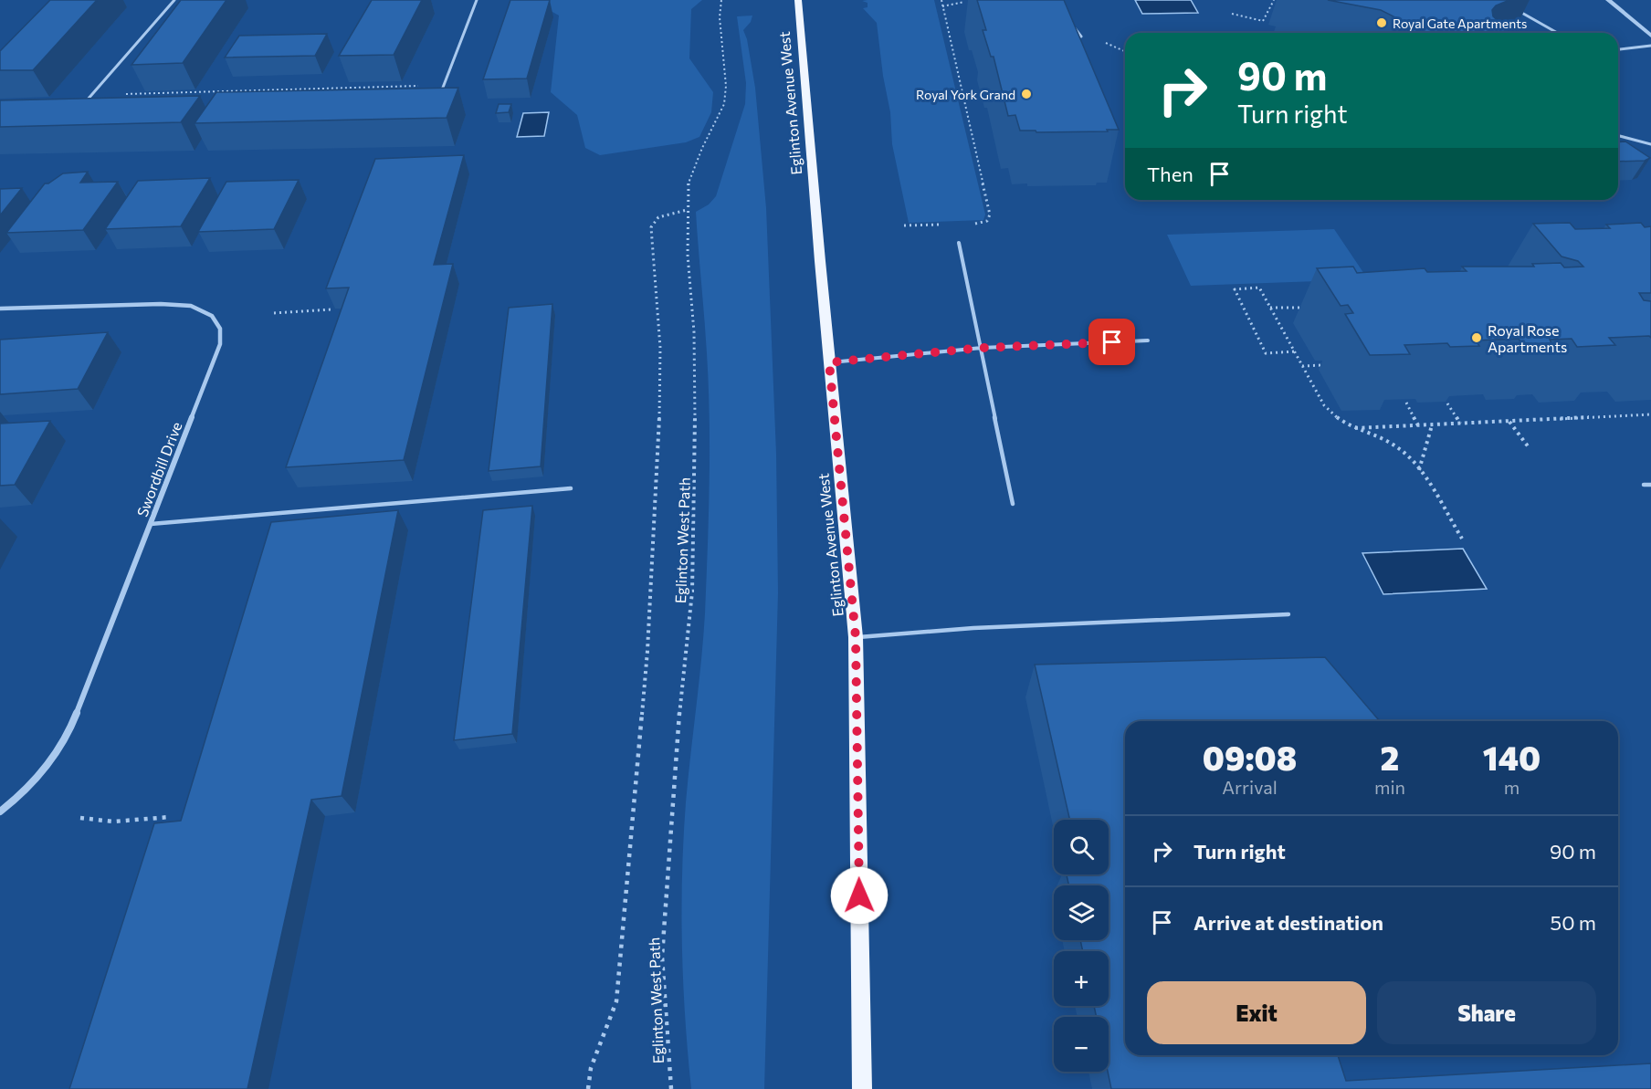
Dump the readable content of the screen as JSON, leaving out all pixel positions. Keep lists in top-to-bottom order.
{
  "streets": {
    "main road": ["Eglinton Avenue West"],
    "street": ["Swordbill Drive"],
    "path": ["Eglinton West Path"]
  },
  "places": ["Royal Gate Apartments", "Royal York Grand", "Royal Rose Apartments"],
  "page": {
    "turn": ["90 m", "Turn right"],
    "then": "Then",
    "eta": [
      "09:08",
      "Arrival",
      "2",
      "min",
      "140",
      "m"
    ],
    "list": [
      {
        "name": "Turn right",
        "value": "90 m"
      },
      {
        "name": "Arrive at destination",
        "value": "50 m"
      }
    ],
    "map_buttons": ["+", "−"],
    "buttons": ["Exit", "Share"]
  }
}
